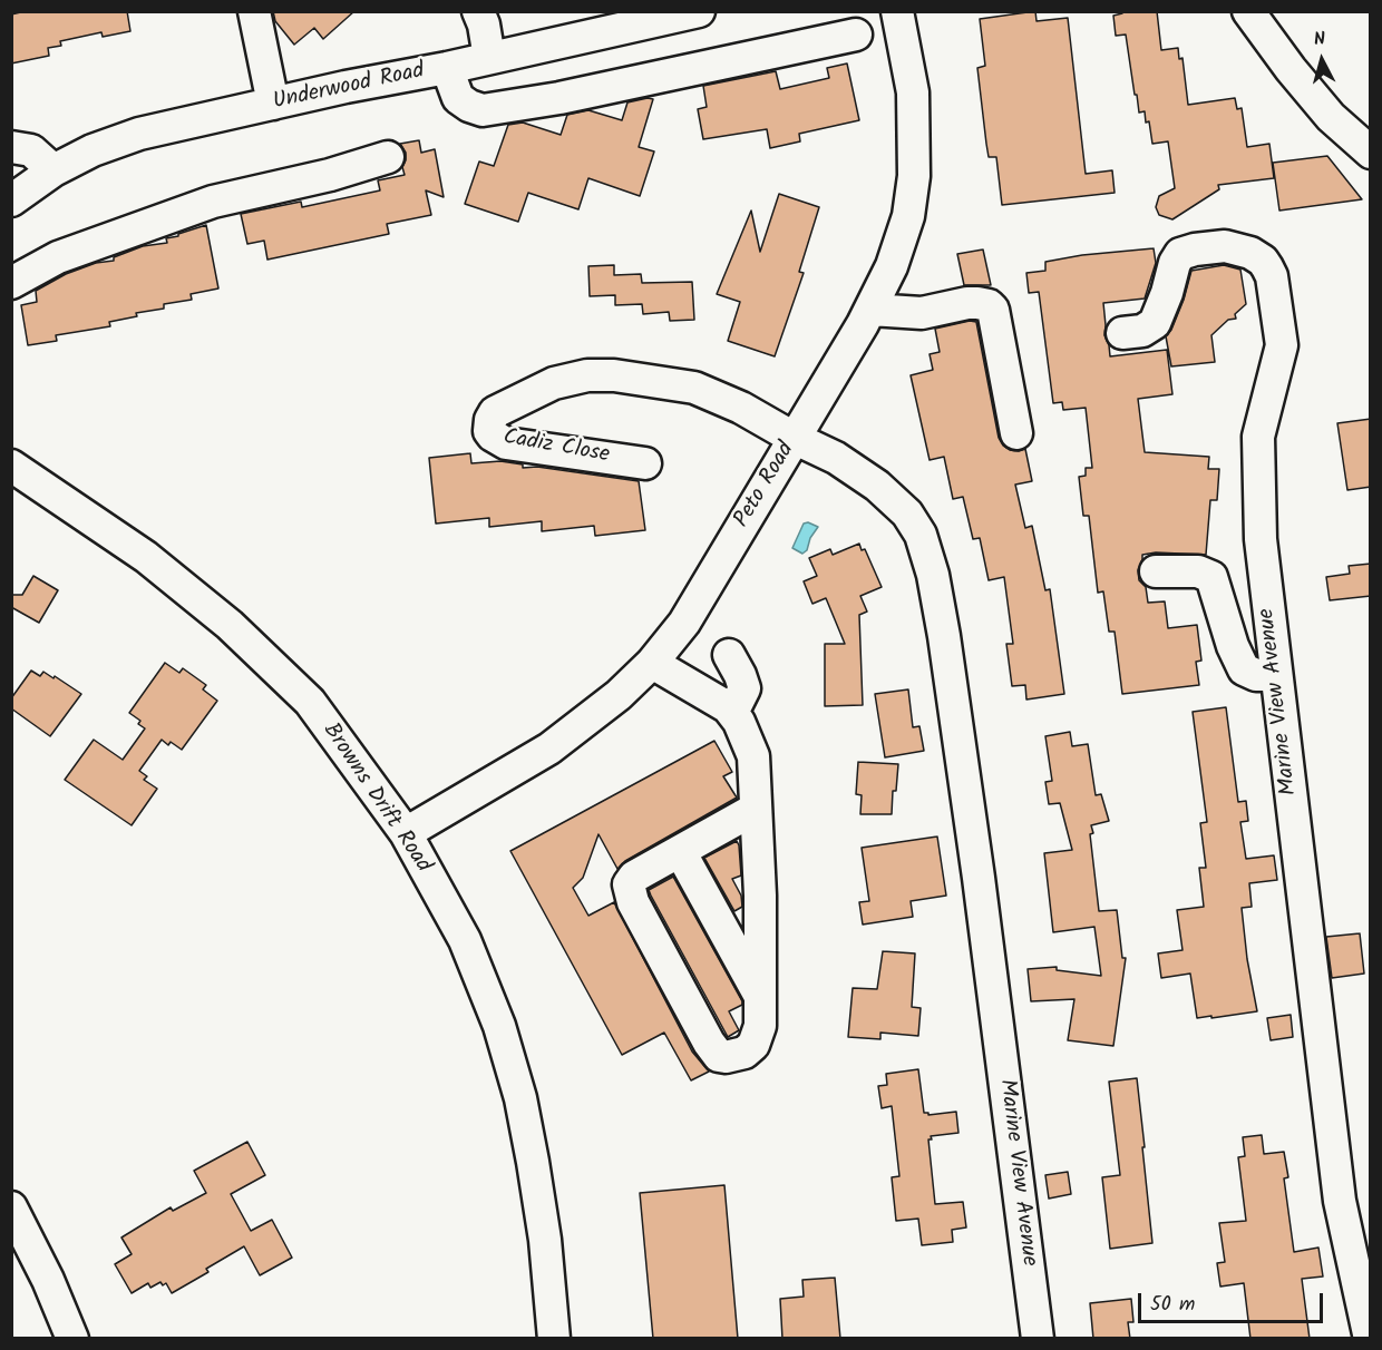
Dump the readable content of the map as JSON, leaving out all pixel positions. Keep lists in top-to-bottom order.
{
  "streets": {
    "street": [
      "Underwood Road",
      "Cadiz Close",
      "Peto Road",
      "Marine View Avenue",
      "Browns Drift Road"
    ]
  },
  "crossings": [
    ["Cadiz Close", "Peto Road"],
    ["Cadiz Close", "Marine View Avenue"],
    ["Peto Road", "Marine View Avenue"],
    ["Peto Road", "Browns Drift Road"]
  ],
  "scale_bar": "50 m",
  "north": "top"
}
